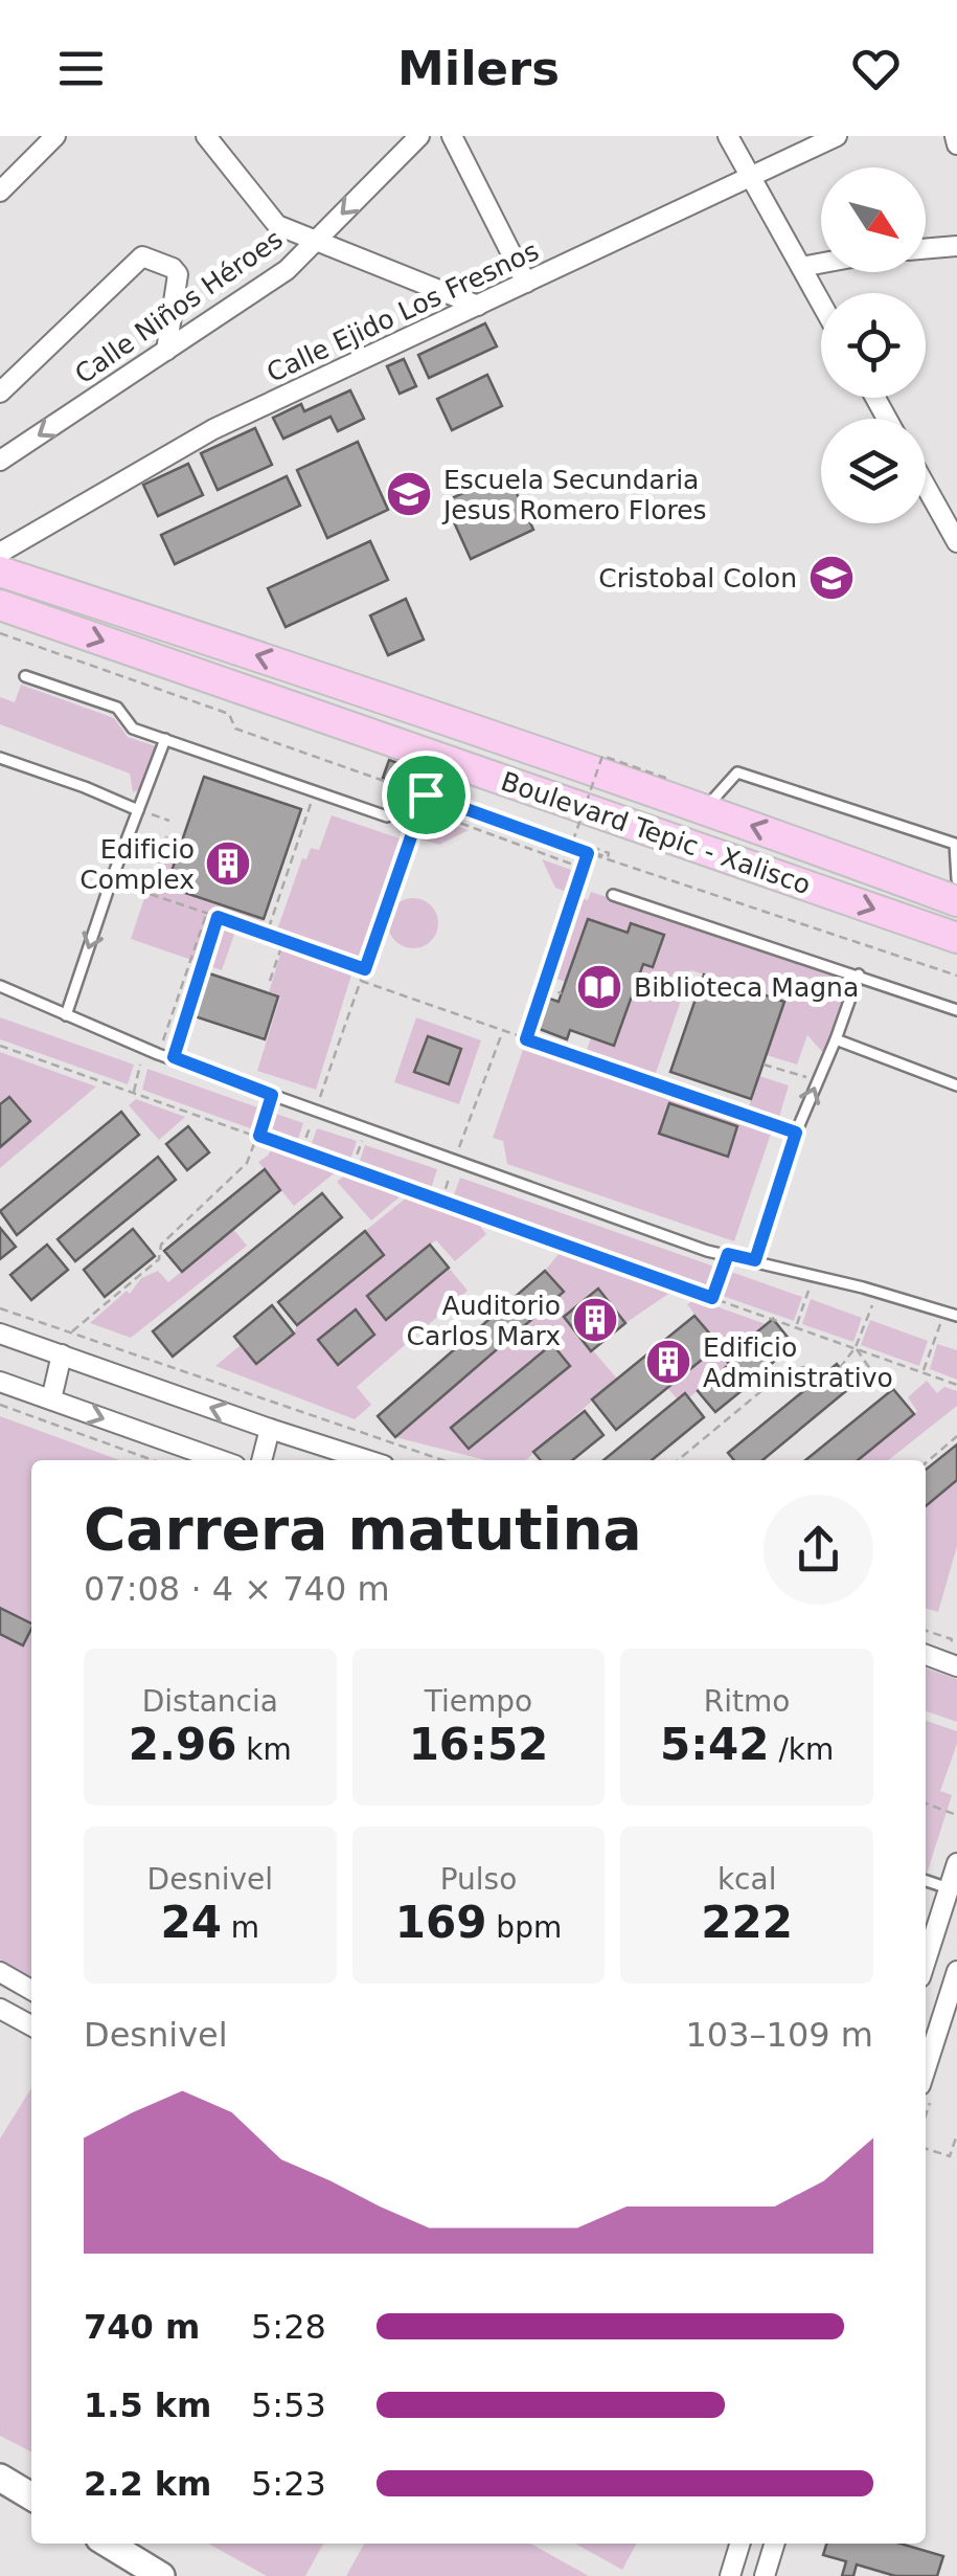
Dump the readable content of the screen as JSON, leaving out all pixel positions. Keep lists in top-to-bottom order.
{
  "streets": {
    "main road": ["Boulevard Tepic - Xalisco"],
    "street": ["Calle Niños Héroes", "Calle Ejido Los Fresnos"]
  },
  "one_way": ["Calle Niños Héroes"],
  "places": {
    "school or university": ["Escuela Secundaria Jesus Romero Flores", "Cristobal Colon"],
    "building": ["Edificio Complex", "Auditorio Carlos Marx", "Edificio Administrativo"],
    "library": ["Biblioteca Magna"]
  },
  "north": "bottom right",
  "page": {
    "header": "Milers",
    "heading": ["Carrera matutina", "07:08 · 4 × 740 m"],
    "stats": [
      ["Distancia", "2.96 km"],
      ["Tiempo", "16:52"],
      ["Ritmo", "5:42 /km"],
      ["Desnivel", "24 m"],
      ["Pulso", "169 bpm"],
      ["kcal", "222"]
    ],
    "chart": ["Desnivel", "103–109 m"],
    "list": [
      {
        "name": "740 m",
        "note": "5:28"
      },
      {
        "name": "1.5 km",
        "note": "5:53"
      },
      {
        "name": "2.2 km",
        "note": "5:23"
      }
    ]
  }
}
